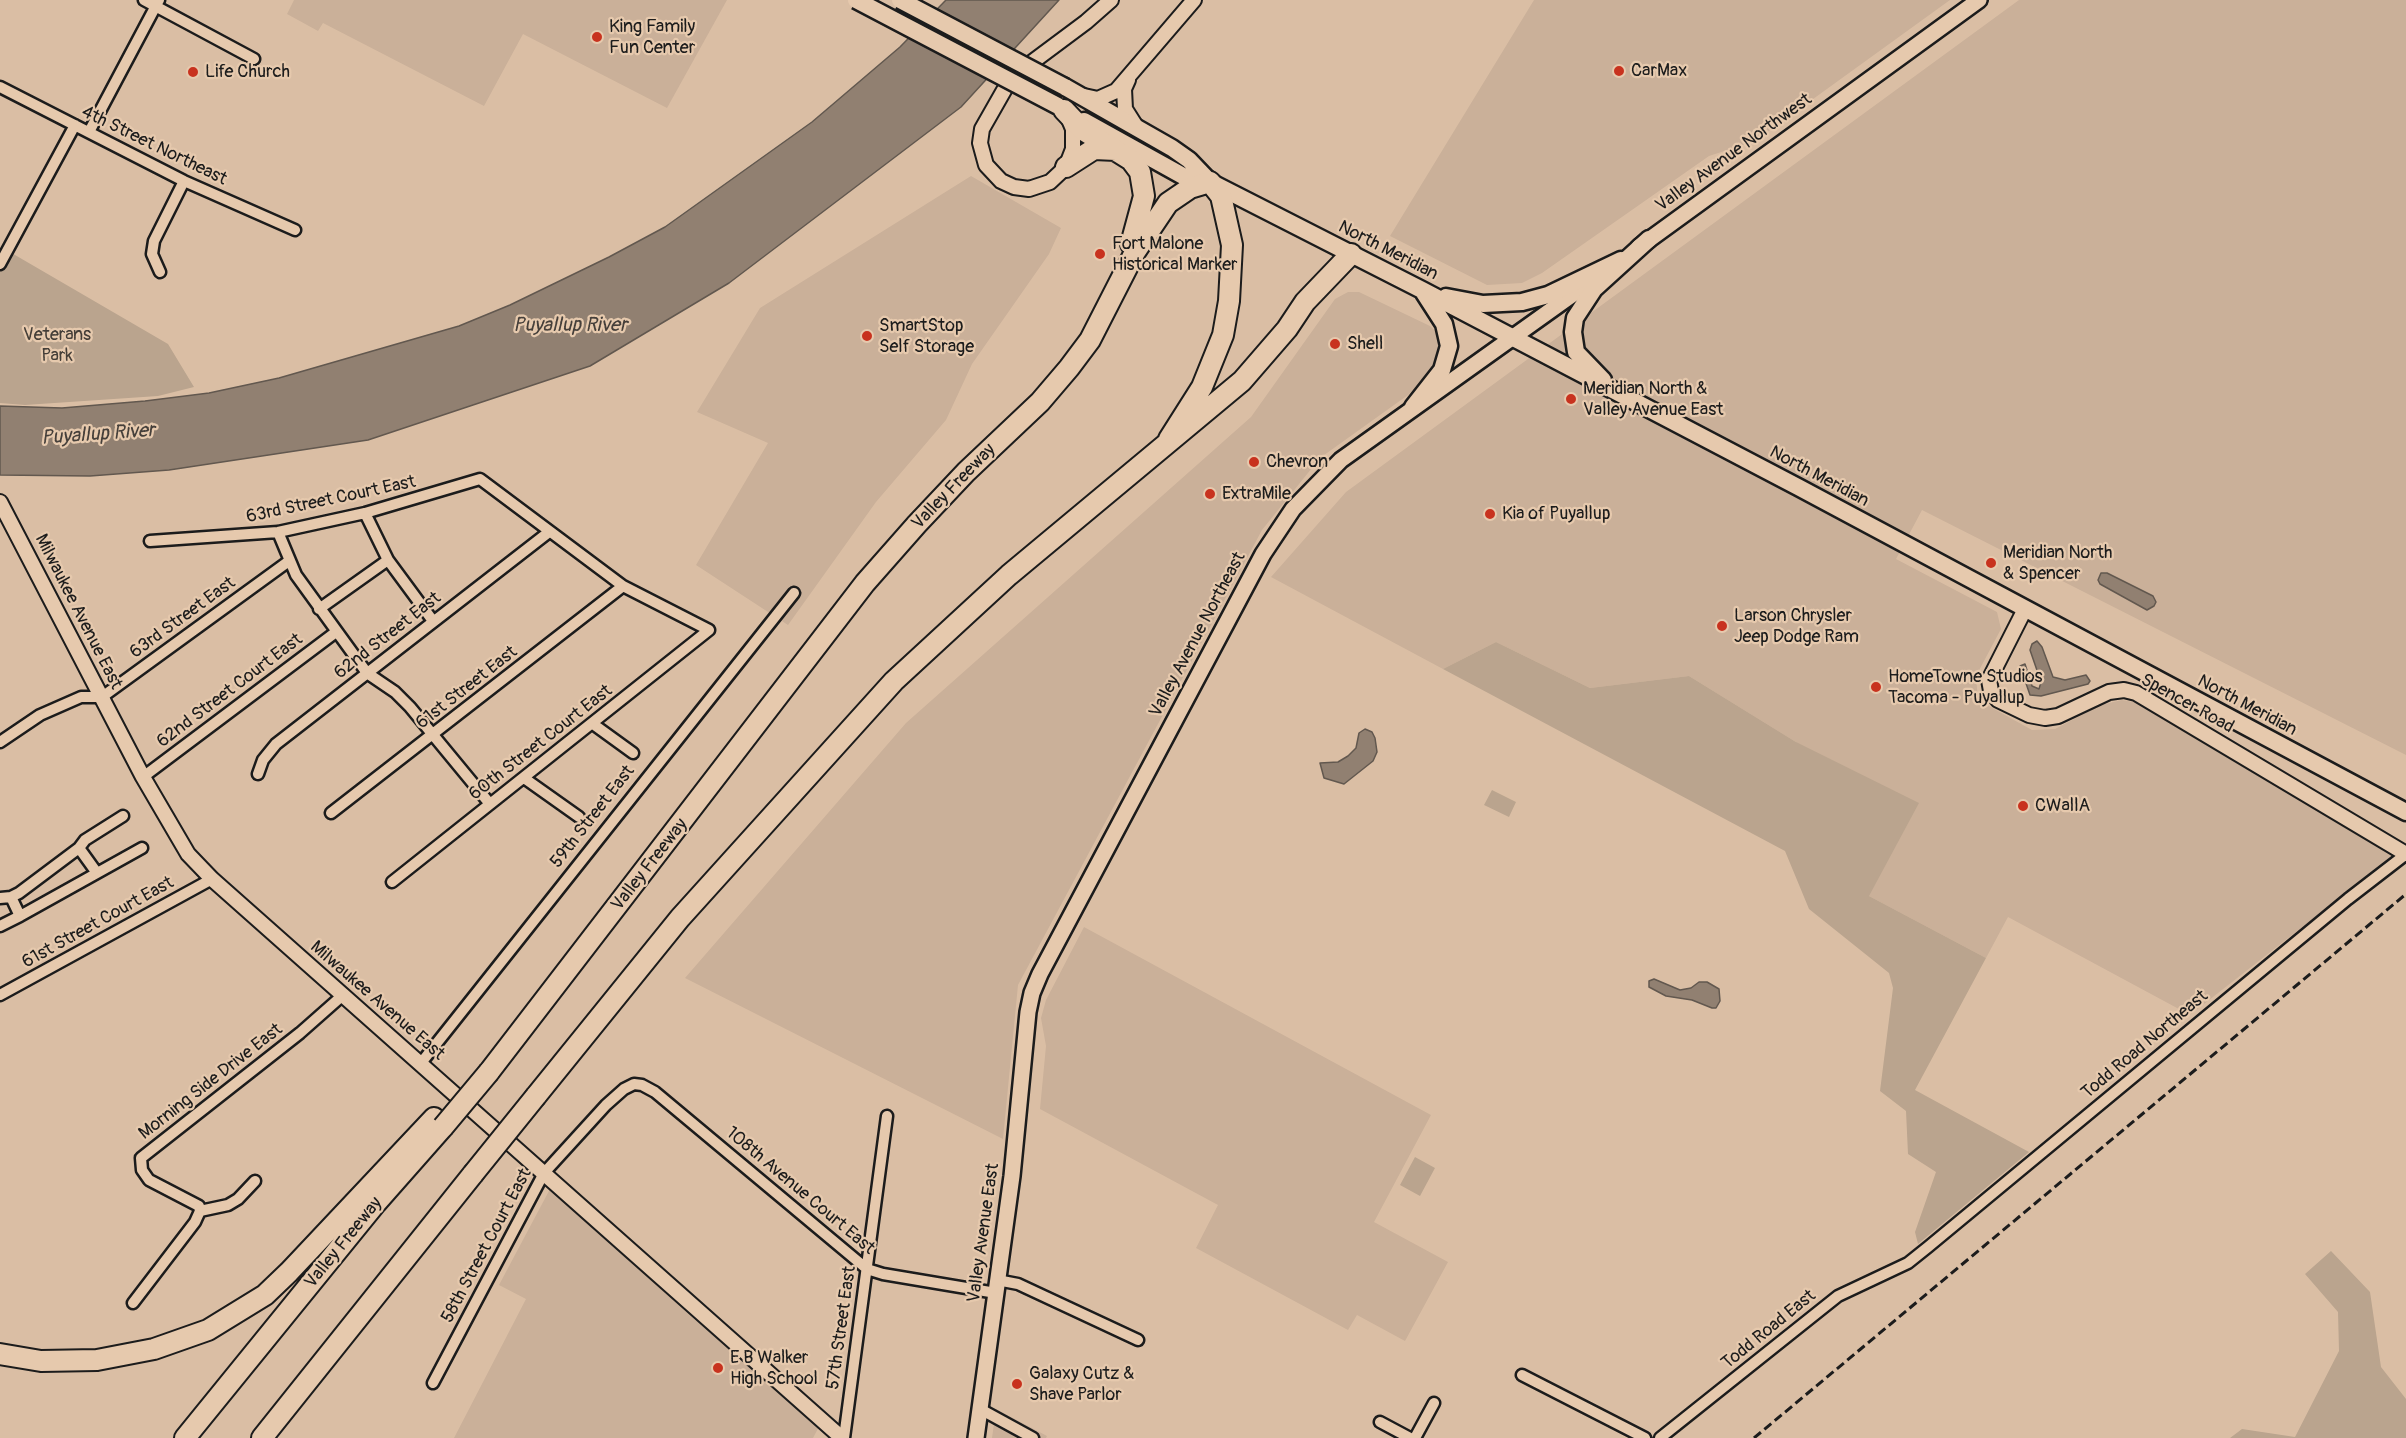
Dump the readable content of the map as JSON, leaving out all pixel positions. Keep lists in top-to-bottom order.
{
  "streets": {
    "highway": ["Valley Freeway"],
    "main road": [
      "Valley Avenue Northwest",
      "North Meridian",
      "Valley Avenue Northeast",
      "Valley Avenue East"
    ],
    "street": [
      "4th Street Northeast",
      "63rd Street Court East",
      "Milwaukee Avenue East",
      "63rd Street East",
      "62nd Street East",
      "61st Street East",
      "62nd Street Court East",
      "Spencer Road",
      "60th Street Court East",
      "59th Street East",
      "61st Street Court East",
      "Todd Road Northeast",
      "Morning Side Drive East",
      "108th Avenue Court East",
      "58th Street Court East",
      "57th Street East",
      "Todd Road East"
    ]
  },
  "crossings": [
    ["Valley Avenue Northwest", "North Meridian"],
    ["Valley Avenue Northwest", "Valley Avenue Northeast"],
    ["North Meridian", "Valley Avenue Northeast"],
    ["North Meridian", "Spencer Road"],
    ["63rd Street Court East", "62nd Street East"],
    ["Milwaukee Avenue East", "63rd Street East"],
    ["Milwaukee Avenue East", "62nd Street Court East"],
    ["Milwaukee Avenue East", "59th Street East"],
    ["Milwaukee Avenue East", "61st Street Court East"],
    ["Milwaukee Avenue East", "Morning Side Drive East"],
    ["Milwaukee Avenue East", "58th Street Court East"],
    ["Milwaukee Avenue East", "57th Street East"],
    ["Valley Avenue Northeast", "Valley Avenue East"],
    ["61st Street East", "60th Street Court East"],
    ["Spencer Road", "Todd Road Northeast"],
    ["Todd Road Northeast", "Todd Road East"],
    ["108th Avenue Court East", "Valley Avenue East"],
    ["108th Avenue Court East", "58th Street Court East"],
    ["108th Avenue Court East", "57th Street East"]
  ],
  "water": ["Puyallup River"],
  "parks": ["Veterans Park"],
  "places": [
    "King Family Fun Center",
    "CarMax",
    "Life Church",
    "Fort Malone Historical Marker",
    "SmartStop Self Storage",
    "Shell",
    "Meridian North & Valley Avenue East",
    "Chevron",
    "ExtraMile",
    "Kia of Puyallup",
    "Meridian North & Spencer",
    "Larson Chrysler Jeep Dodge Ram",
    "HomeTowne Studios Tacoma - Puyallup",
    "CWallA",
    "E B Walker High School",
    "Galaxy Cutz & Shave Parlor"
  ]
}
